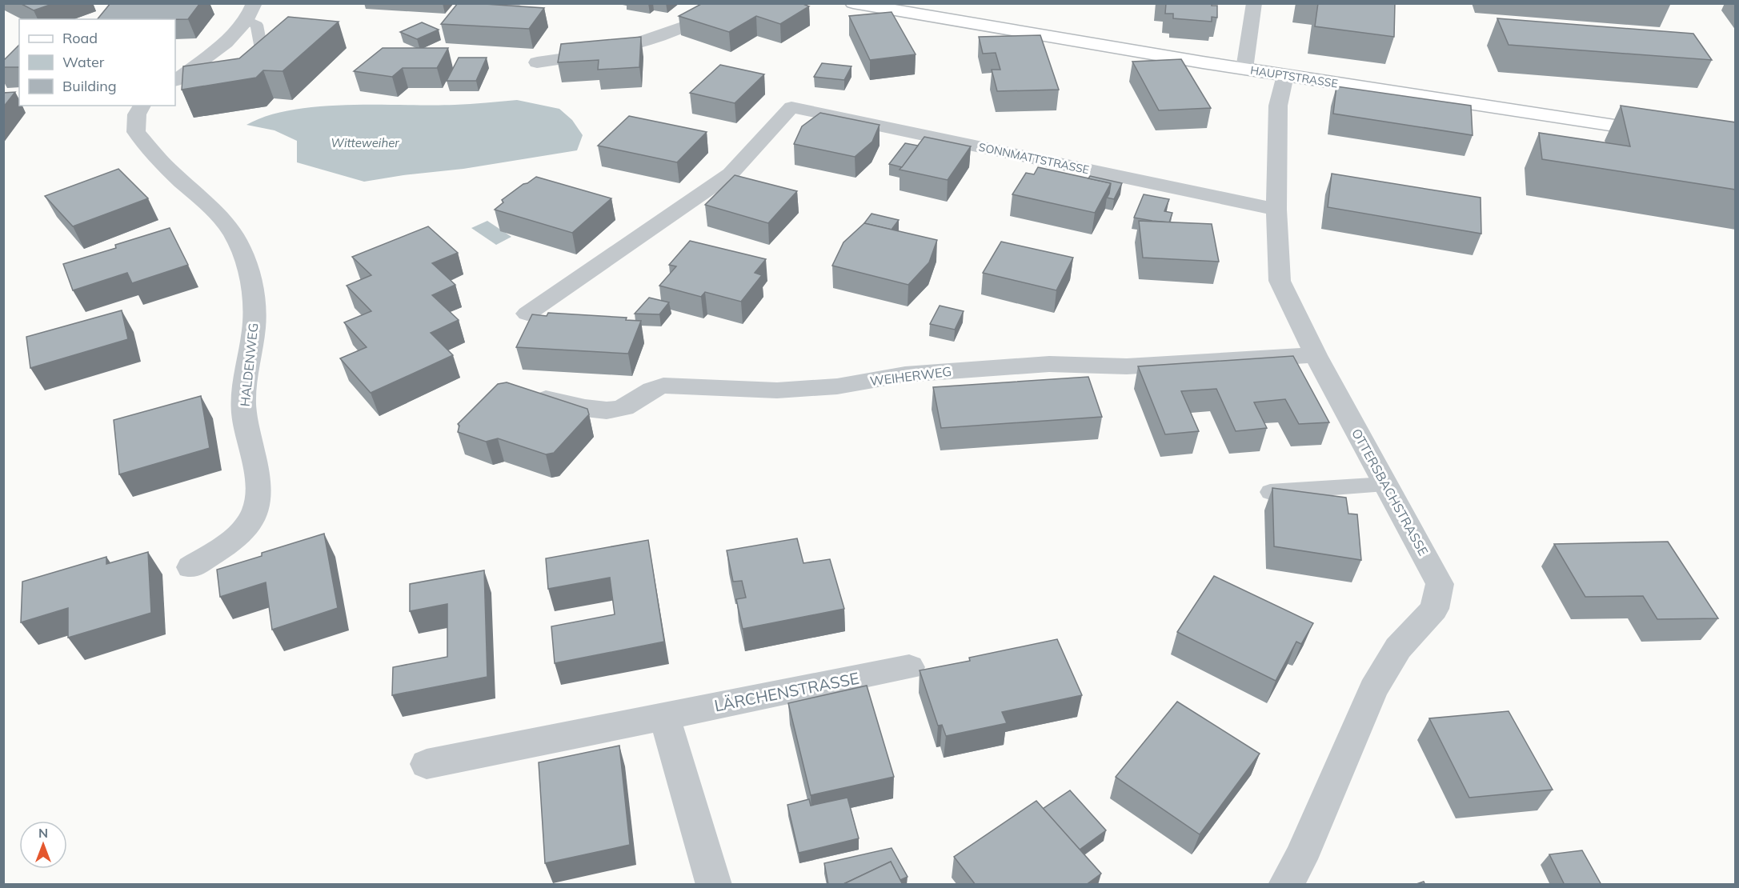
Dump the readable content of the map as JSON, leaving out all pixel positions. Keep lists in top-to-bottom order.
{
  "streets": {
    "main road": ["HAUPTSTRASSE"],
    "street": [
      "SONNMATTSTRASSE",
      "HALDENWEG",
      "WEIHERWEG",
      "OTTERSBACHSTRASSE",
      "LÄRCHENSTRASSE"
    ]
  },
  "crossings": [
    ["HAUPTSTRASSE", "OTTERSBACHSTRASSE"],
    ["SONNMATTSTRASSE", "OTTERSBACHSTRASSE"],
    ["WEIHERWEG", "OTTERSBACHSTRASSE"]
  ],
  "water": ["Witteweiher"],
  "legend": ["Road", "Water", "Building"],
  "north": "top"
}
